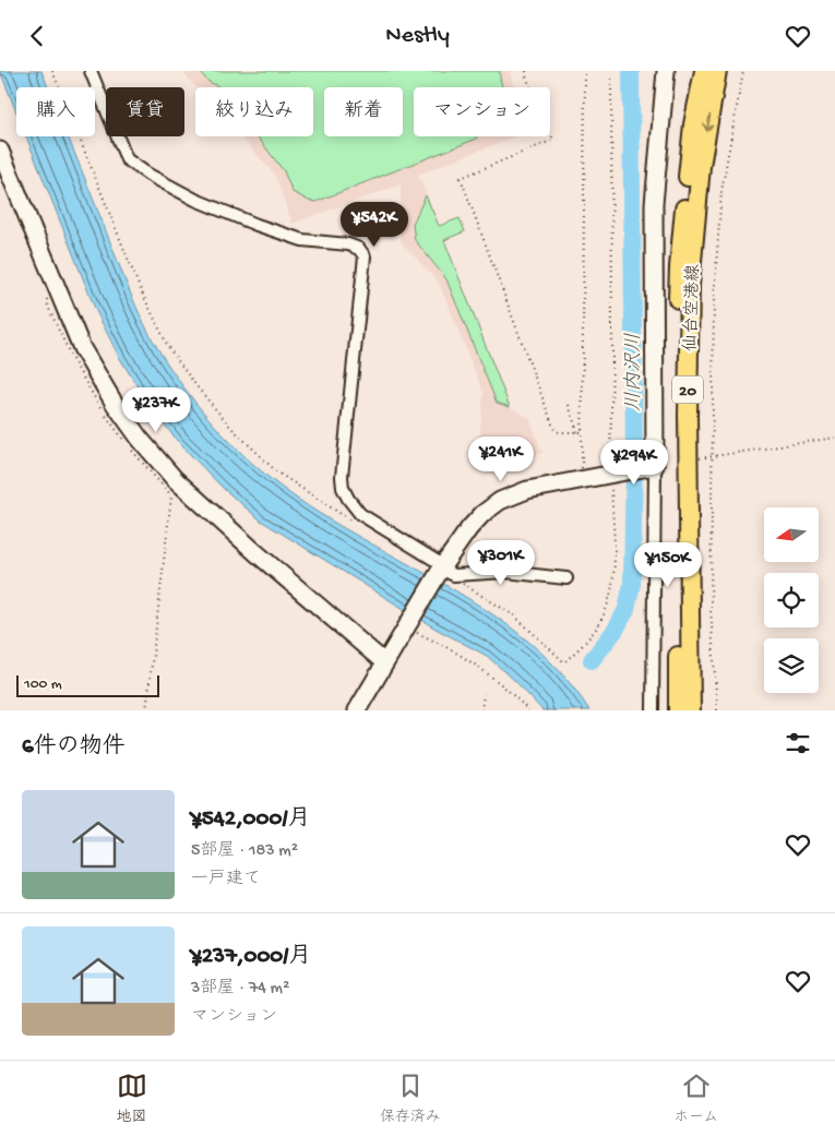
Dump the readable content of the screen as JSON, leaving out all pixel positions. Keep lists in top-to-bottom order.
{
  "streets": {
    "main road": ["仙台空港線", "20"]
  },
  "water": ["川内沢川"],
  "scale_bar": "100 m",
  "north": "left",
  "page": {
    "header": "Nestly",
    "chip": [
      "購入",
      "賃貸",
      "絞り込み",
      "新着",
      "マンション"
    ],
    "price": [
      "¥542K",
      "¥237K",
      "¥241K",
      "¥294K",
      "¥301K",
      "¥150K"
    ],
    "scale": "100 m",
    "heading": "6件の物件",
    "list": [
      {
        "name": "¥542,000/月",
        "note": "5部屋 · 183 m² · 一戸建て"
      },
      {
        "name": "¥237,000/月",
        "note": "3部屋 · 74 m² · マンション"
      }
    ],
    "tabs": ["地図", "保存済み", "ホーム"]
  }
}
